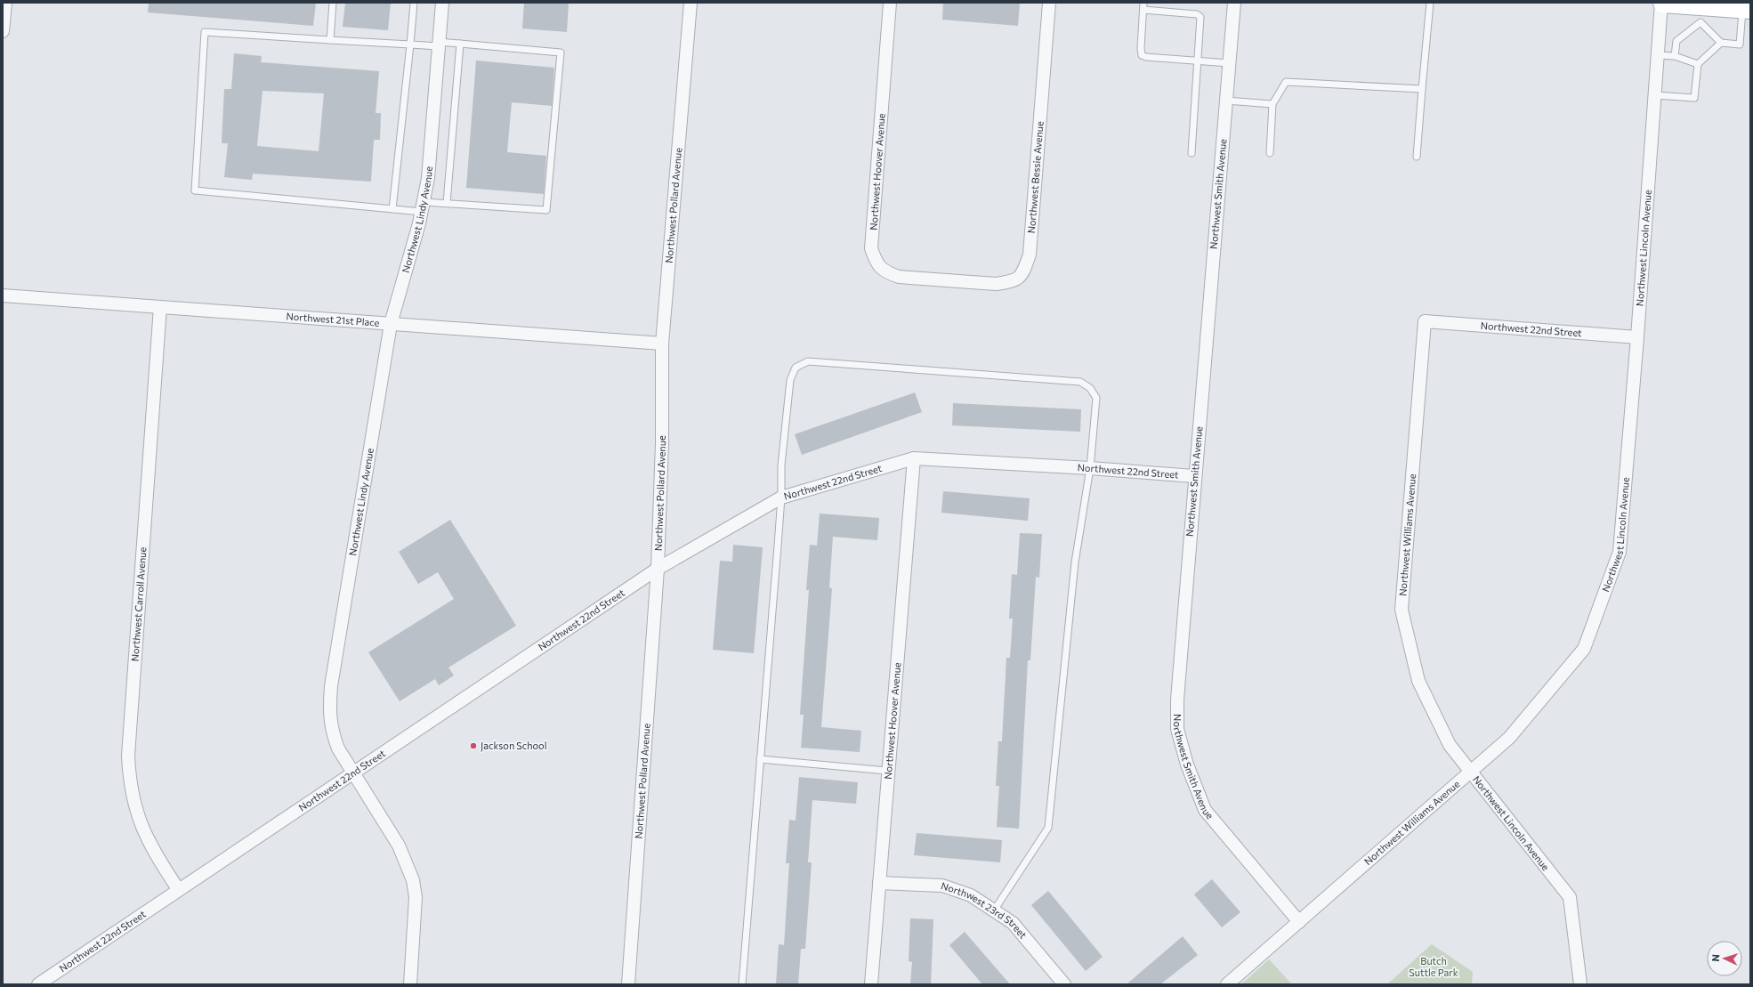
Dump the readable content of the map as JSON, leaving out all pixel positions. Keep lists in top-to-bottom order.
{
  "streets": {
    "street": [
      "Northwest Hoover Avenue",
      "Northwest Bessie Avenue",
      "Northwest Smith Avenue",
      "Northwest Pollard Avenue",
      "Northwest Lindy Avenue",
      "Northwest Lincoln Avenue",
      "Northwest 21st Place",
      "Northwest 22nd Street",
      "Northwest Williams Avenue",
      "Northwest Carroll Avenue",
      "Northwest 23rd Street"
    ]
  },
  "crossings": [
    ["Northwest Hoover Avenue", "Northwest Bessie Avenue"],
    ["Northwest Hoover Avenue", "Northwest 22nd Street"],
    ["Northwest Hoover Avenue", "Northwest 23rd Street"],
    ["Northwest Smith Avenue", "Northwest 22nd Street"],
    ["Northwest Smith Avenue", "Northwest Williams Avenue"],
    ["Northwest Pollard Avenue", "Northwest 21st Place"],
    ["Northwest Pollard Avenue", "Northwest 22nd Street"],
    ["Northwest Lindy Avenue", "Northwest 21st Place"],
    ["Northwest Lindy Avenue", "Northwest 22nd Street"],
    ["Northwest Lincoln Avenue", "Northwest 22nd Street"],
    ["Northwest Lincoln Avenue", "Northwest Williams Avenue"],
    ["Northwest 21st Place", "Northwest Carroll Avenue"],
    ["Northwest 22nd Street", "Northwest Williams Avenue"],
    ["Northwest 22nd Street", "Northwest Carroll Avenue"]
  ],
  "parks": ["Butch Suttle Park"],
  "places": ["Jackson School"],
  "north": "left"
}
